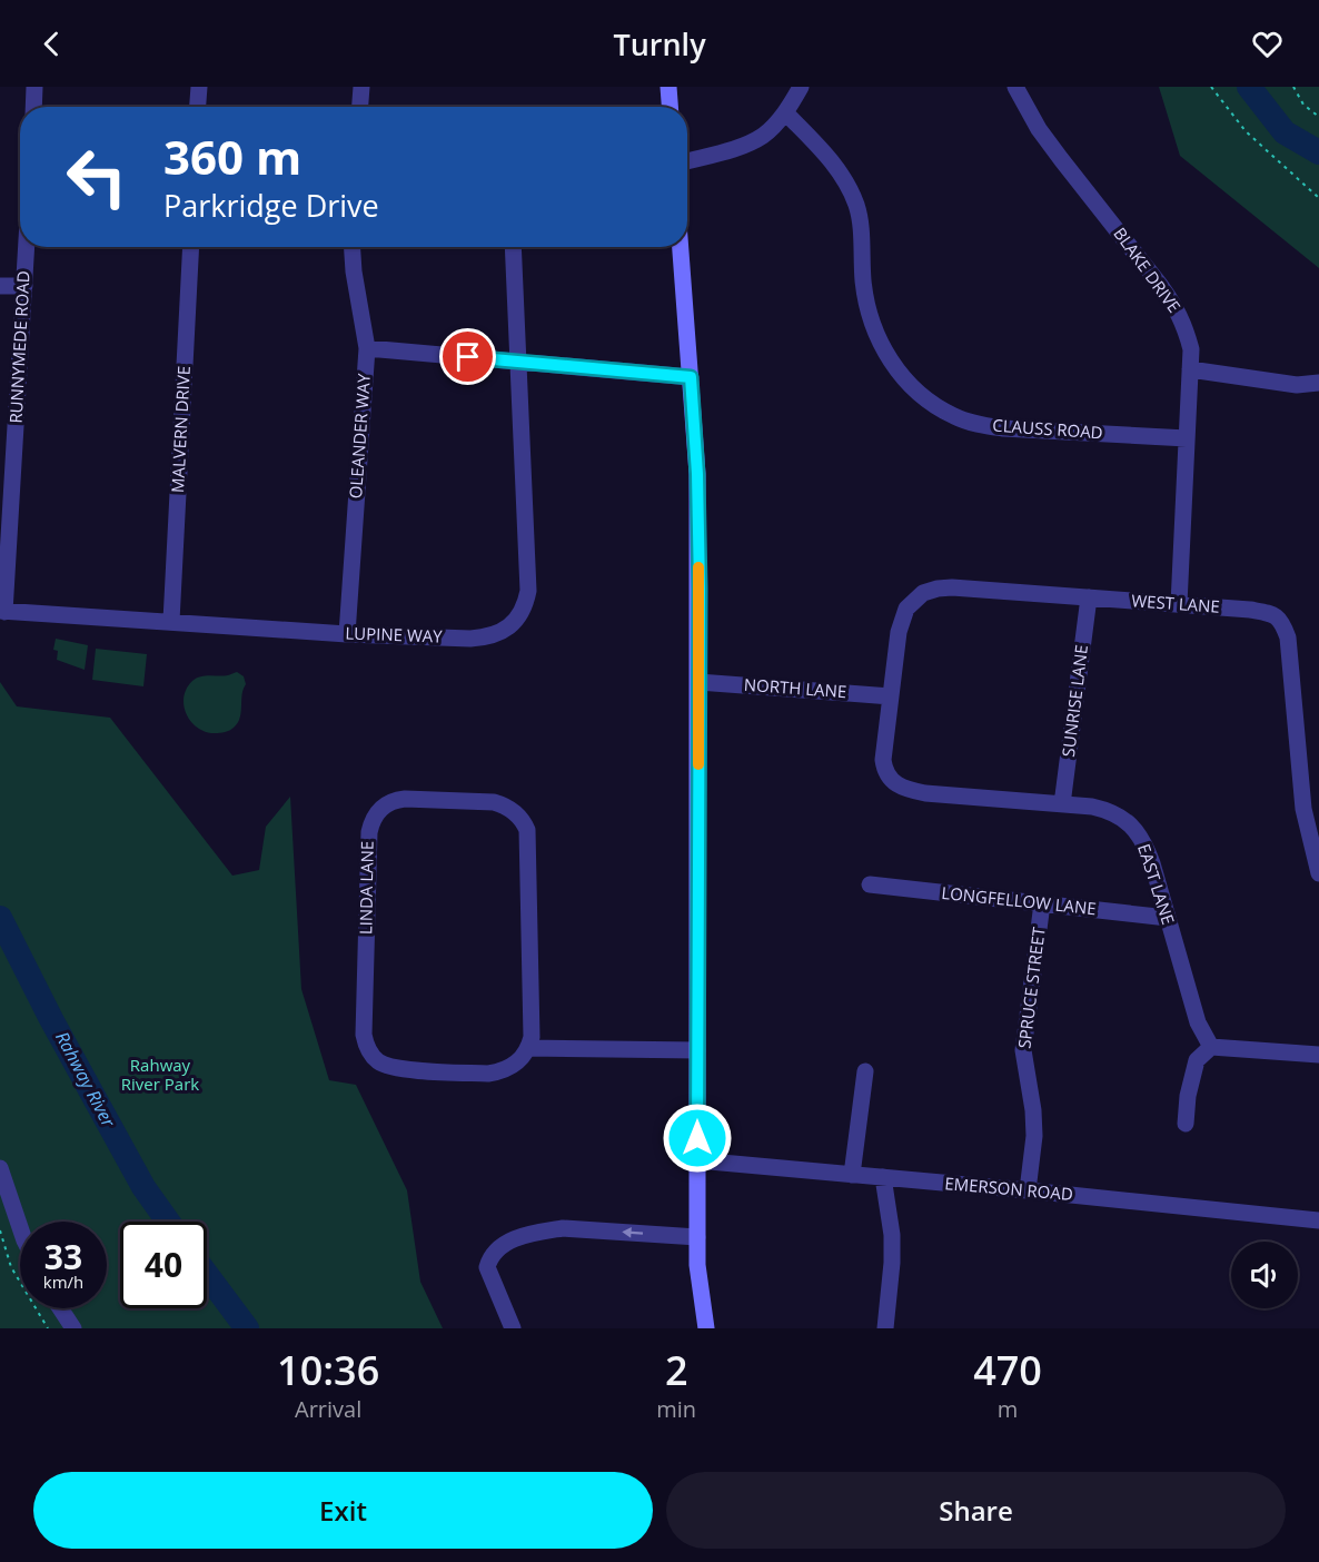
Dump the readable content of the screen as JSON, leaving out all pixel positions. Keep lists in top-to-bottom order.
{
  "streets": {
    "street": [
      "BLAKE DRIVE",
      "RUNNYMEDE ROAD",
      "MALVERN DRIVE",
      "CLAUSS ROAD",
      "OLEANDER WAY",
      "WEST LANE",
      "LUPINE WAY",
      "NORTH LANE",
      "SUNRISE LANE",
      "EAST LANE",
      "LINDA LANE",
      "LONGFELLOW LANE",
      "SPRUCE STREET",
      "EMERSON ROAD"
    ]
  },
  "crossings": [
    ["BLAKE DRIVE", "CLAUSS ROAD"],
    ["BLAKE DRIVE", "WEST LANE"],
    ["RUNNYMEDE ROAD", "LUPINE WAY"],
    ["MALVERN DRIVE", "LUPINE WAY"],
    ["OLEANDER WAY", "LUPINE WAY"],
    ["WEST LANE", "NORTH LANE"],
    ["WEST LANE", "SUNRISE LANE"],
    ["WEST LANE", "EAST LANE"],
    ["NORTH LANE", "EAST LANE"],
    ["SUNRISE LANE", "EAST LANE"],
    ["EAST LANE", "LONGFELLOW LANE"],
    ["LONGFELLOW LANE", "SPRUCE STREET"],
    ["SPRUCE STREET", "EMERSON ROAD"]
  ],
  "water": ["Rahway River"],
  "parks": ["Rahway River Park"],
  "page": {
    "header": "Turnly",
    "turn": ["360 m", "Parkridge Drive"],
    "speed": "33 km/h",
    "limit": "40",
    "eta": [
      "10:36",
      "Arrival",
      "2",
      "min",
      "470",
      "m"
    ],
    "buttons": ["Exit", "Share"]
  }
}
